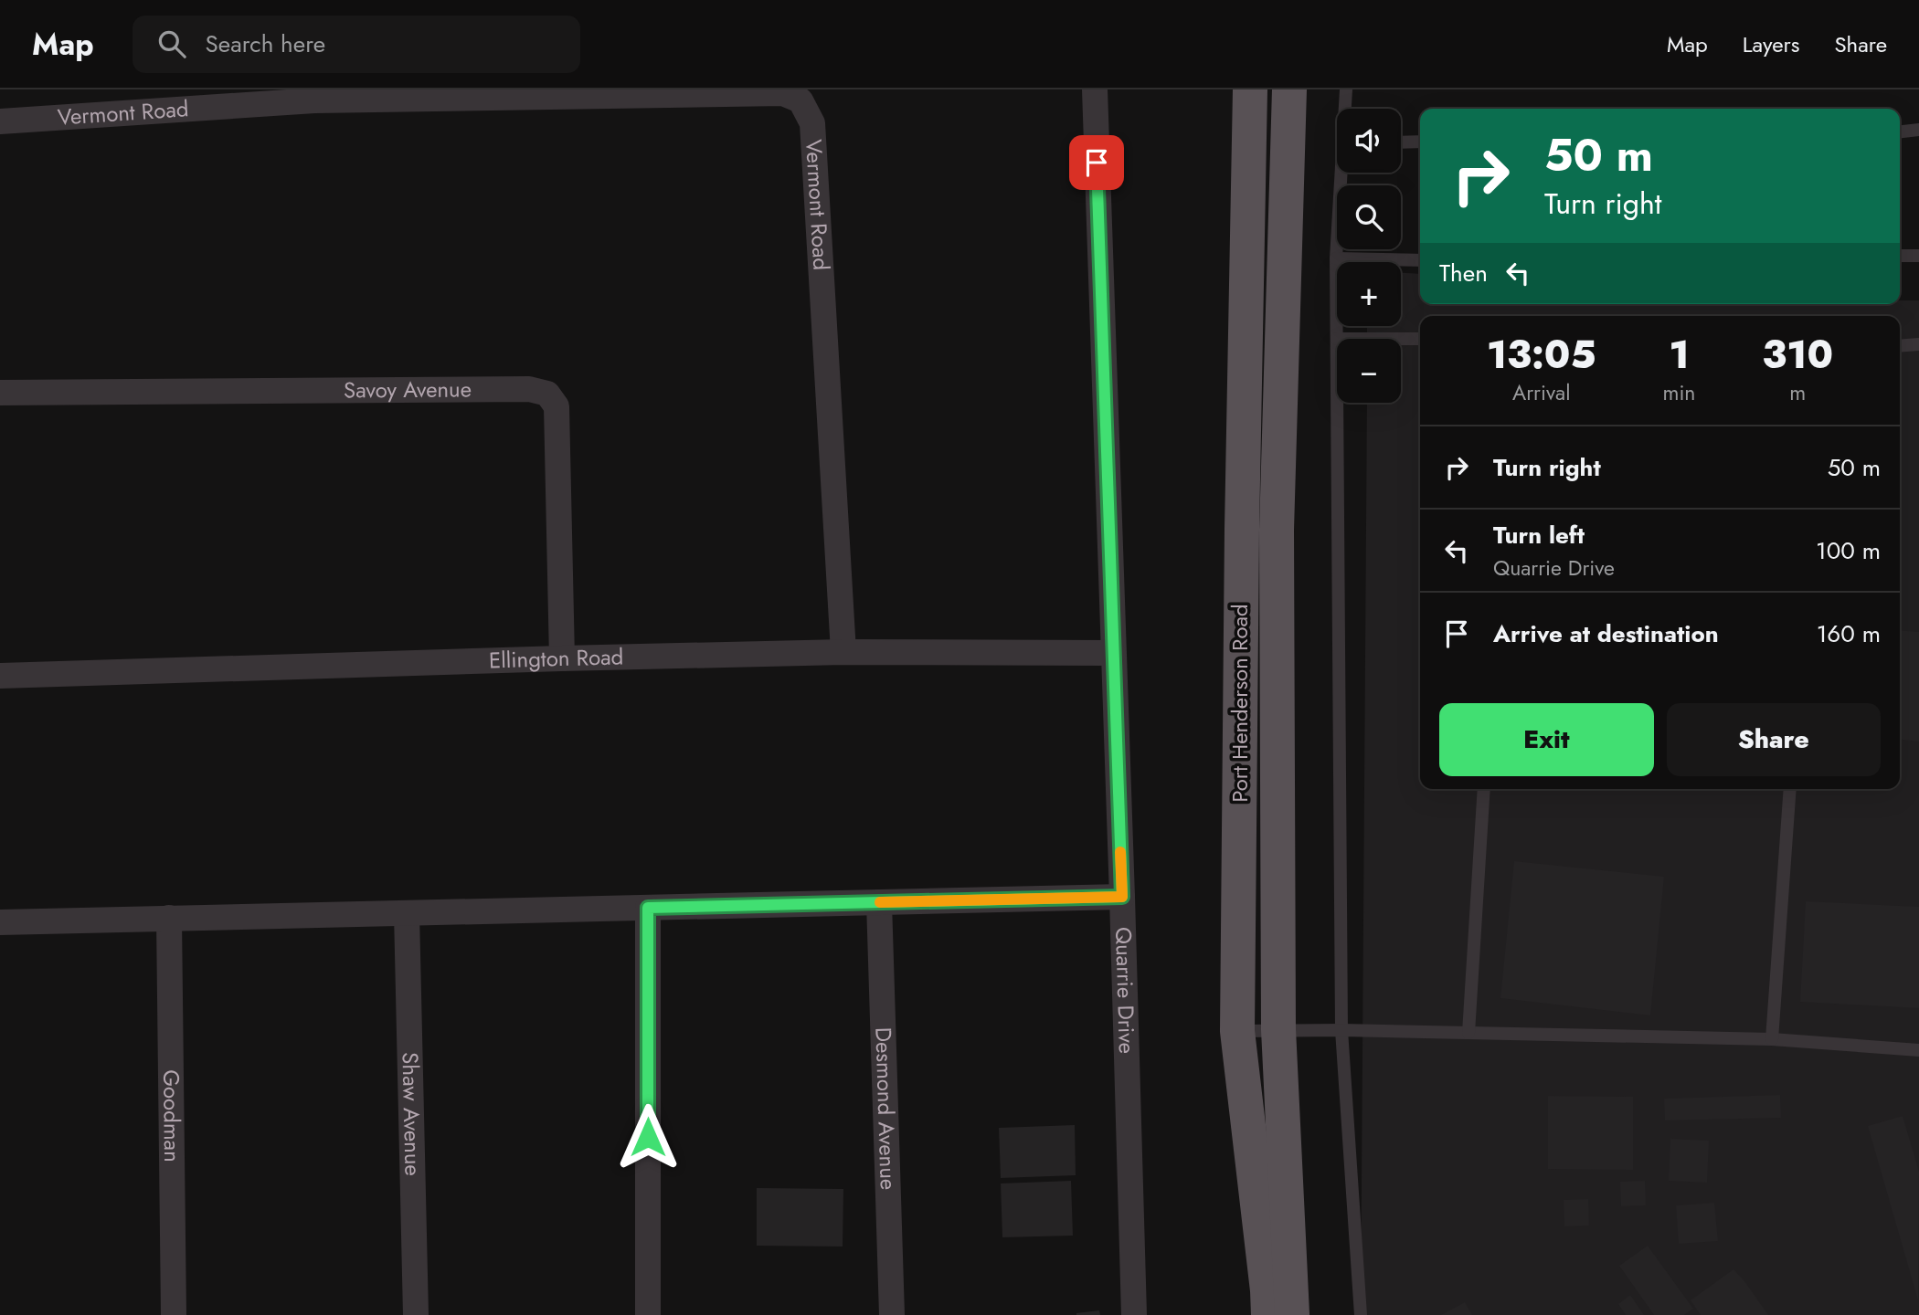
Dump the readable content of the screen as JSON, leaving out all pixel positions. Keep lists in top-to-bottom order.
{
  "streets": {
    "main road": ["Port Henderson Road"],
    "street": [
      "Vermont Road",
      "Savoy Avenue",
      "Ellington Road",
      "Quarrie Drive",
      "Desmond Avenue",
      "Shaw Avenue",
      "Goodman"
    ]
  },
  "crossings": [
    ["Vermont Road", "Ellington Road"],
    ["Savoy Avenue", "Ellington Road"],
    ["Ellington Road", "Quarrie Drive"]
  ],
  "page": {
    "header": "Map",
    "search": "Search here",
    "nav": ["Map", "Layers", "Share"],
    "map_buttons": ["+", "−"],
    "turn": ["50 m", "Turn right"],
    "then": "Then",
    "eta": [
      "13:05",
      "Arrival",
      "1",
      "min",
      "310",
      "m"
    ],
    "list": [
      {
        "name": "Turn right",
        "value": "50 m"
      },
      {
        "name": "Turn left",
        "note": "Quarrie Drive",
        "value": "100 m"
      },
      {
        "name": "Arrive at destination",
        "value": "160 m"
      }
    ],
    "buttons": ["Exit", "Share"]
  }
}
